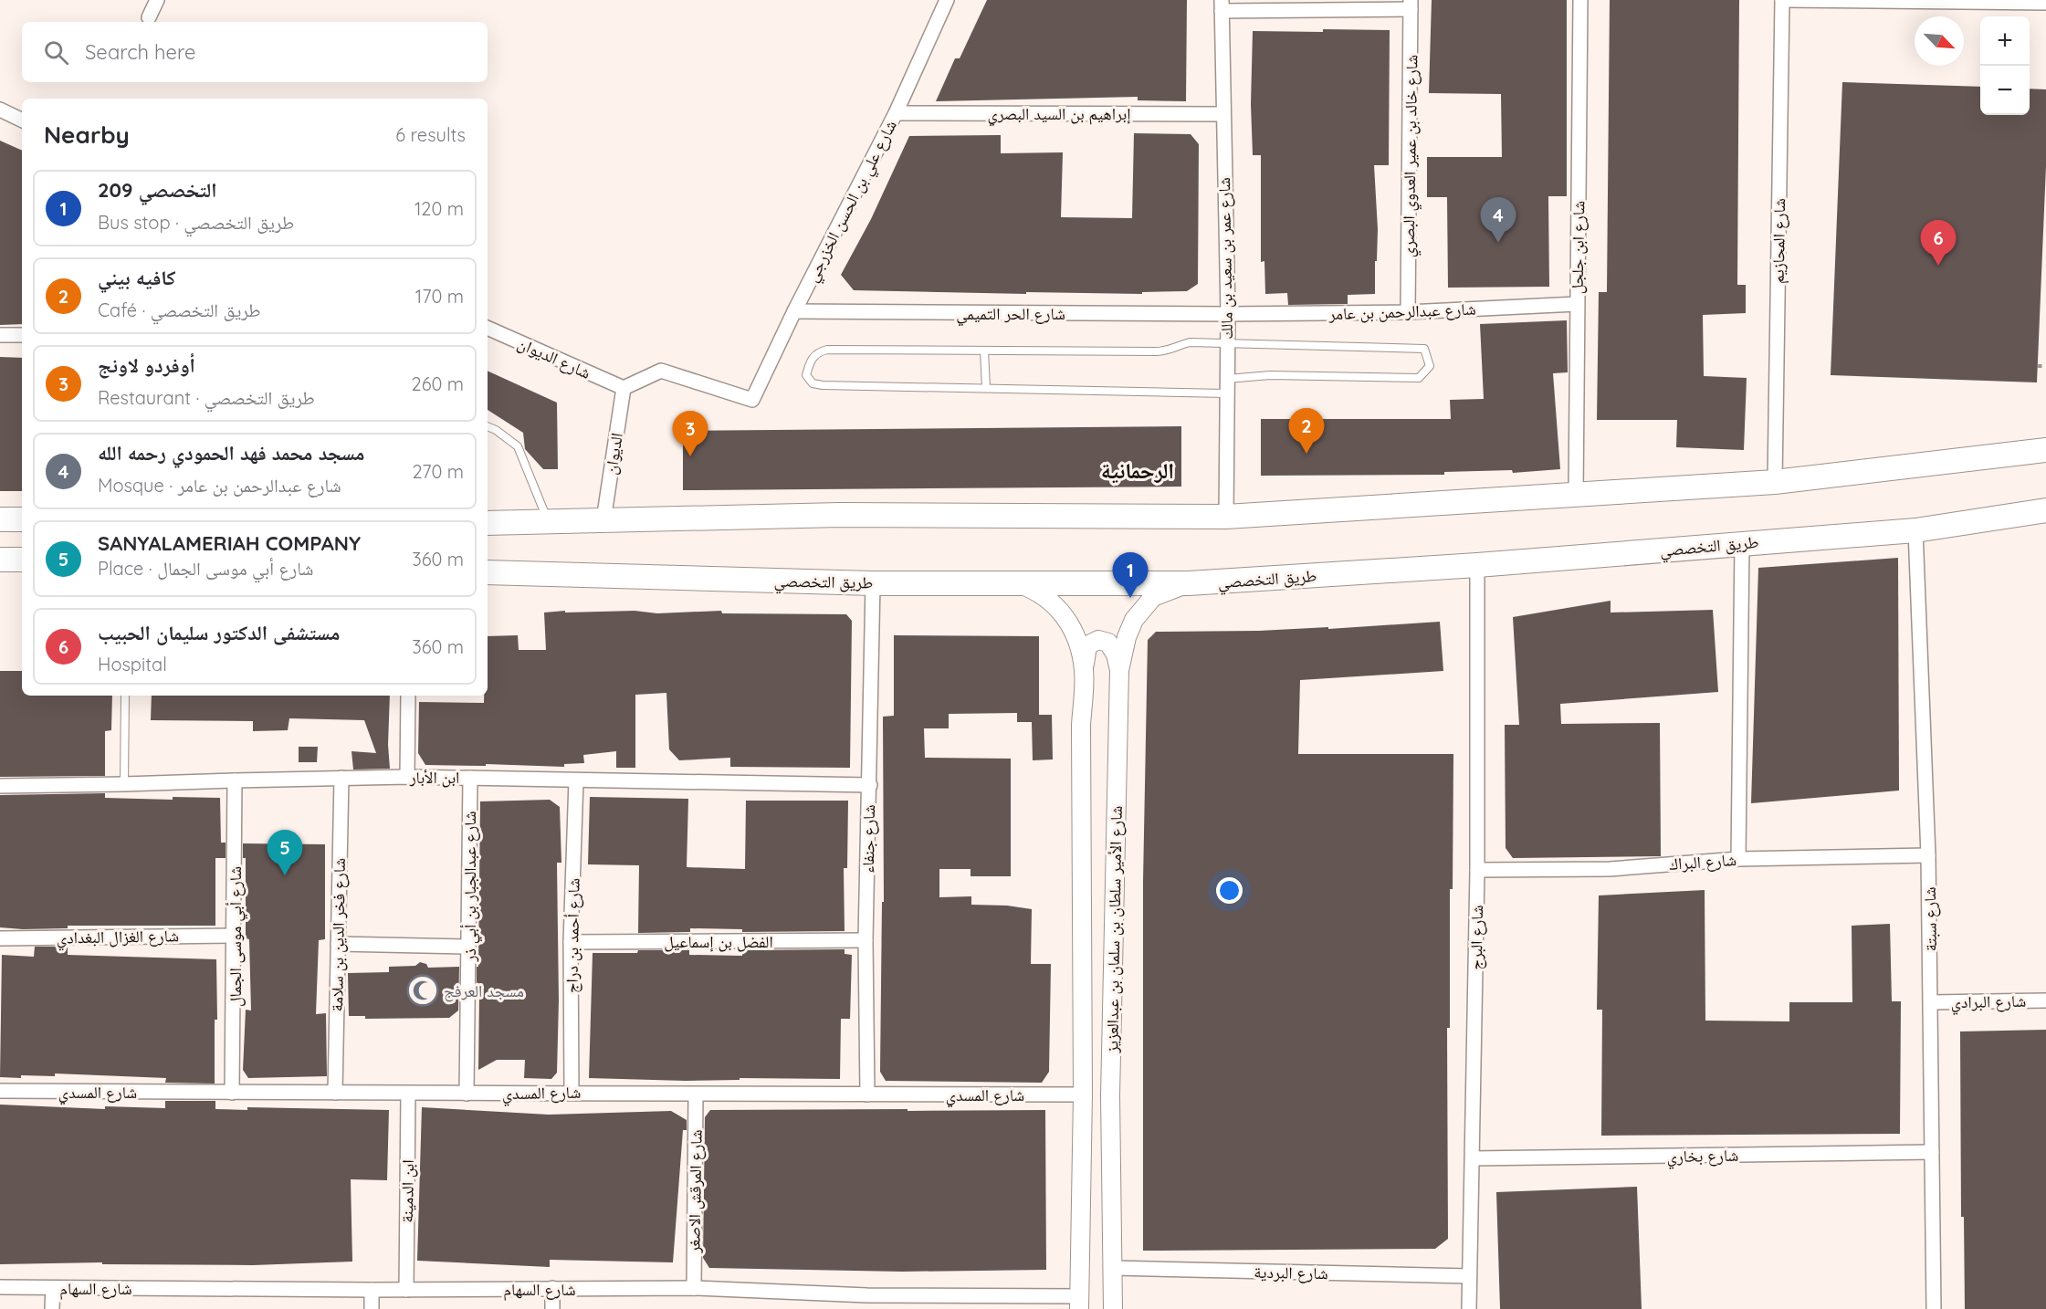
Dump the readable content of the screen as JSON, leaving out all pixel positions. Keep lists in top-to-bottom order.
{
  "streets": {
    "main road": ["طريق التخصصي"],
    "street": [
      "إبراهيم بن السيد البصري",
      "شارع خالد بن عمير العدوي البصري",
      "شارع علي بن الحسن الخزرجي",
      "شارع المحازيم",
      "شارع ابن جلجل",
      "شارع عمر بن سعيد بن مالك",
      "شارع عبدالرحمن بن عامر",
      "شارع الحر التميمي",
      "شارع الديوان",
      "الديوان",
      "ابن الأبار",
      "شارع جنفاء",
      "شارع البراك",
      "شارع عبدالجبار بن أبي ذر",
      "شارع سبتة",
      "شارع الأمير سلطان بن سلمان بن عبدالعزيز",
      "شارع فخر الدين بن سلامة",
      "شارع أحمد بن دراج",
      "شارع الغزال البغدادي",
      "شارع أبي موسى الجمال",
      "شارع البرج",
      "الفضل بن إسماعيل",
      "شارع البرادي",
      "شارع المسدي",
      "شارع بخاري",
      "ابن الدمينة",
      "شارع المرقش الاصغر",
      "شارع البردية",
      "شارع السهام"
    ]
  },
  "crossings": [
    ["إبراهيم بن السيد البصري", "شارع علي بن الحسن الخزرجي"],
    ["إبراهيم بن السيد البصري", "شارع عمر بن سعيد بن مالك"],
    ["شارع خالد بن عمير العدوي البصري", "شارع عبدالرحمن بن عامر"],
    ["شارع علي بن الحسن الخزرجي", "شارع الحر التميمي"],
    ["شارع علي بن الحسن الخزرجي", "شارع الديوان"],
    ["شارع علي بن الحسن الخزرجي", "الديوان"],
    ["شارع ابن جلجل", "شارع عبدالرحمن بن عامر"],
    ["شارع عمر بن سعيد بن مالك", "شارع عبدالرحمن بن عامر"],
    ["شارع عمر بن سعيد بن مالك", "شارع الحر التميمي"],
    ["شارع عبدالرحمن بن عامر", "شارع الحر التميمي"],
    ["شارع الديوان", "الديوان"],
    ["طريق التخصصي", "شارع جنفاء"],
    ["طريق التخصصي", "شارع سبتة"],
    ["طريق التخصصي", "شارع الأمير سلطان بن سلمان بن عبدالعزيز"],
    ["طريق التخصصي", "شارع البرج"],
    ["ابن الأبار", "شارع جنفاء"],
    ["ابن الأبار", "شارع عبدالجبار بن أبي ذر"],
    ["ابن الأبار", "شارع فخر الدين بن سلامة"],
    ["ابن الأبار", "شارع أحمد بن دراج"],
    ["ابن الأبار", "شارع أبي موسى الجمال"],
    ["شارع جنفاء", "الفضل بن إسماعيل"],
    ["شارع جنفاء", "شارع المسدي"],
    ["شارع البراك", "شارع سبتة"],
    ["شارع البراك", "شارع البرج"],
    ["شارع عبدالجبار بن أبي ذر", "شارع المسدي"],
    ["شارع سبتة", "شارع البرادي"],
    ["شارع سبتة", "شارع بخاري"],
    ["شارع الأمير سلطان بن سلمان بن عبدالعزيز", "شارع المسدي"],
    ["شارع الأمير سلطان بن سلمان بن عبدالعزيز", "شارع البردية"],
    ["شارع الأمير سلطان بن سلمان بن عبدالعزيز", "شارع السهام"],
    ["شارع فخر الدين بن سلامة", "شارع المسدي"],
    ["شارع أحمد بن دراج", "الفضل بن إسماعيل"],
    ["شارع أحمد بن دراج", "شارع المسدي"],
    ["شارع الغزال البغدادي", "شارع أبي موسى الجمال"],
    ["شارع أبي موسى الجمال", "شارع المسدي"],
    ["شارع البرج", "شارع بخاري"],
    ["شارع البرج", "شارع البردية"],
    ["شارع المسدي", "ابن الدمينة"],
    ["شارع المسدي", "شارع المرقش الاصغر"],
    ["ابن الدمينة", "شارع السهام"],
    ["شارع المرقش الاصغر", "شارع السهام"]
  ],
  "districts": ["الرحمانية"],
  "places": {
    "mosque": ["مسجد العرفج"]
  },
  "north": "bottom right",
  "page": {
    "map_buttons": ["+", "−"],
    "search": "Search here",
    "heading": ["Nearby", "6 results"],
    "list": [
      {
        "mark": "1",
        "name": "التخصصي 209",
        "note": "Bus stop · طريق التخصصي",
        "value": "120 m"
      },
      {
        "mark": "2",
        "name": "كافيه بيني",
        "note": "Café · طريق التخصصي",
        "value": "170 m"
      },
      {
        "mark": "3",
        "name": "أوفردو لاونج",
        "note": "Restaurant · طريق التخصصي",
        "value": "260 m"
      },
      {
        "mark": "4",
        "name": "مسجد محمد فهد الحمودي رحمه الله",
        "note": "Mosque · شارع عبدالرحمن بن عامر",
        "value": "270 m"
      },
      {
        "mark": "5",
        "name": "SANYALAMERIAH COMPANY",
        "note": "Place · شارع أبي موسى الجمال",
        "value": "360 m"
      },
      {
        "mark": "6",
        "name": "مستشفى الدكتور سليمان الحبيب",
        "note": "Hospital",
        "value": "360 m"
      }
    ],
    "pins": [
      "4",
      "6",
      "2",
      "3",
      "1",
      "5"
    ]
  }
}
